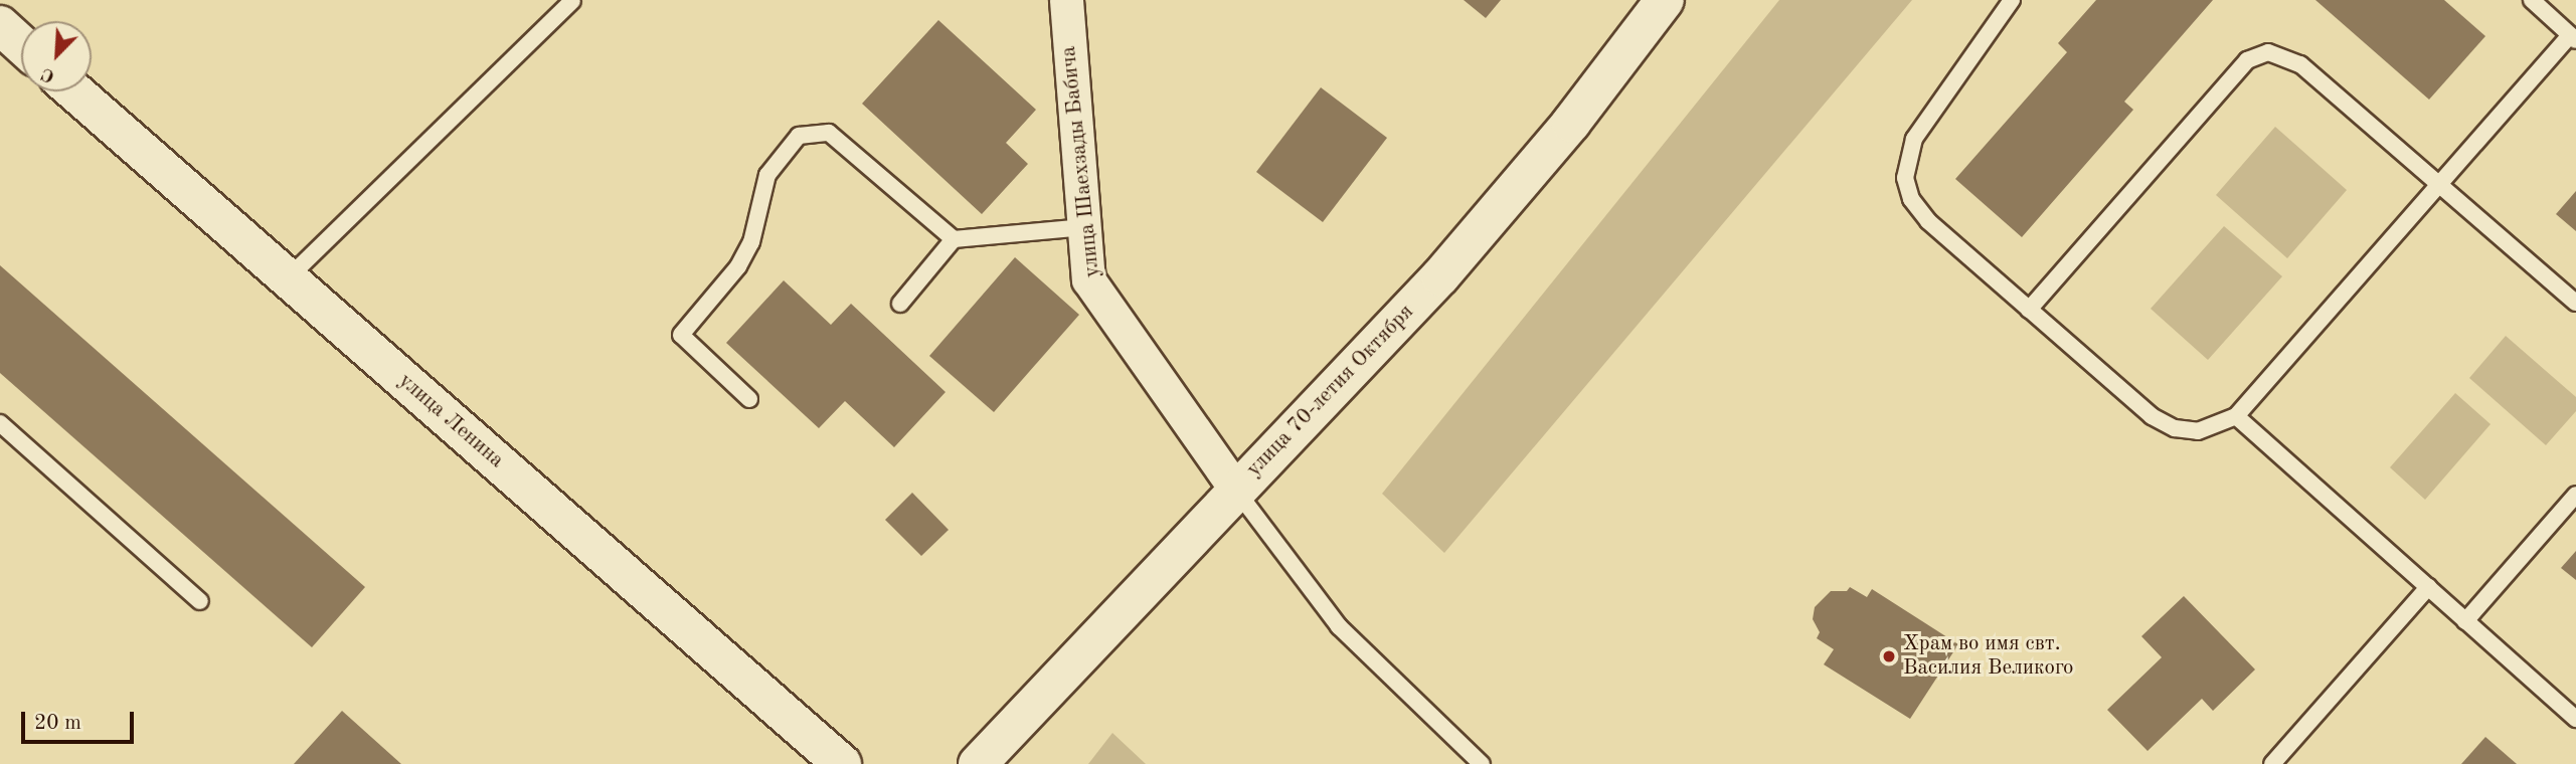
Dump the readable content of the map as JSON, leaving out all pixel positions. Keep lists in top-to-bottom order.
{
  "streets": {
    "main road": ["улица 70-летия Октября", "улица Ленина"],
    "street": ["улица Шаехзады Бабича"]
  },
  "crossings": [
    ["улица Шаехзады Бабича", "улица 70-летия Октября"]
  ],
  "places": ["Храм во имя свт. Василия Великого"],
  "scale_bar": "20 m",
  "north": "bottom left"
}
